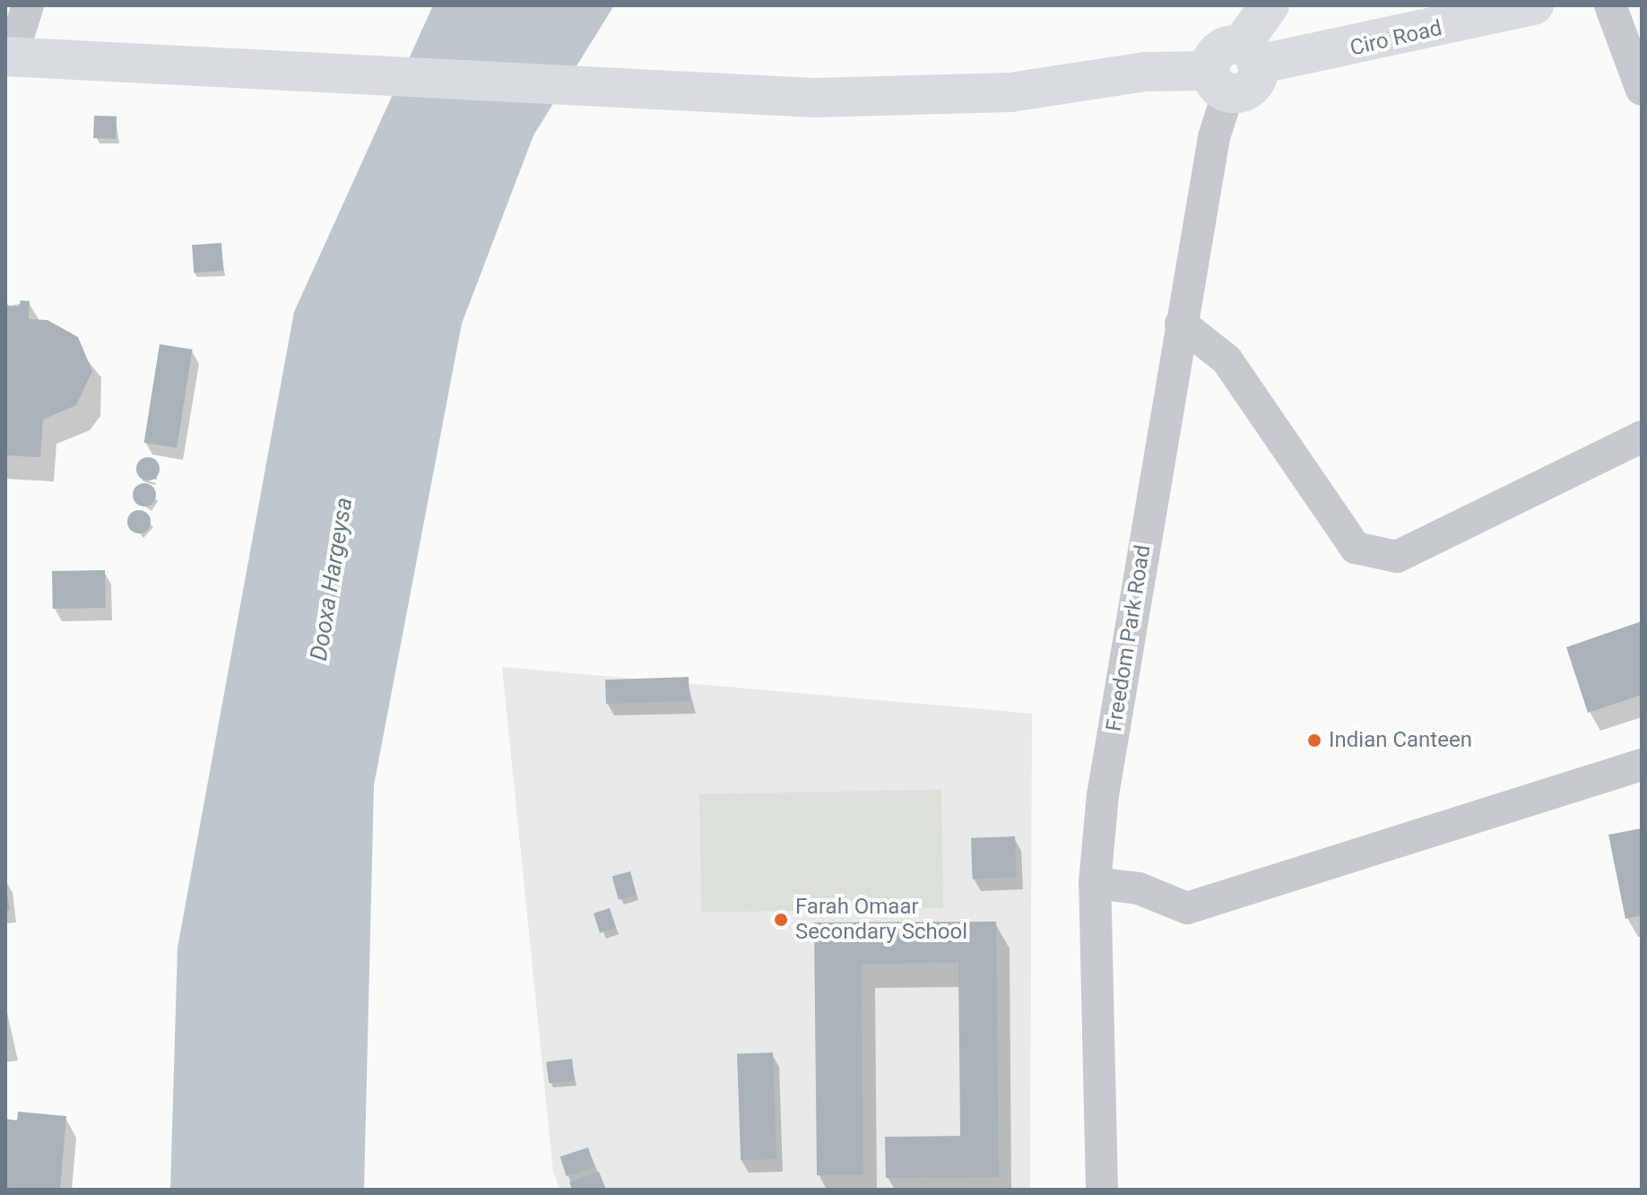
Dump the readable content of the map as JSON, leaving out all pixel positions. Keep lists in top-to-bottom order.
{
  "streets": {
    "main road": ["Ciro Road"],
    "street": ["Freedom Park Road"]
  },
  "water": ["Dooxa Hargeysa"],
  "places": ["Indian Canteen", "Farah Omaar Secondary School"]
}
